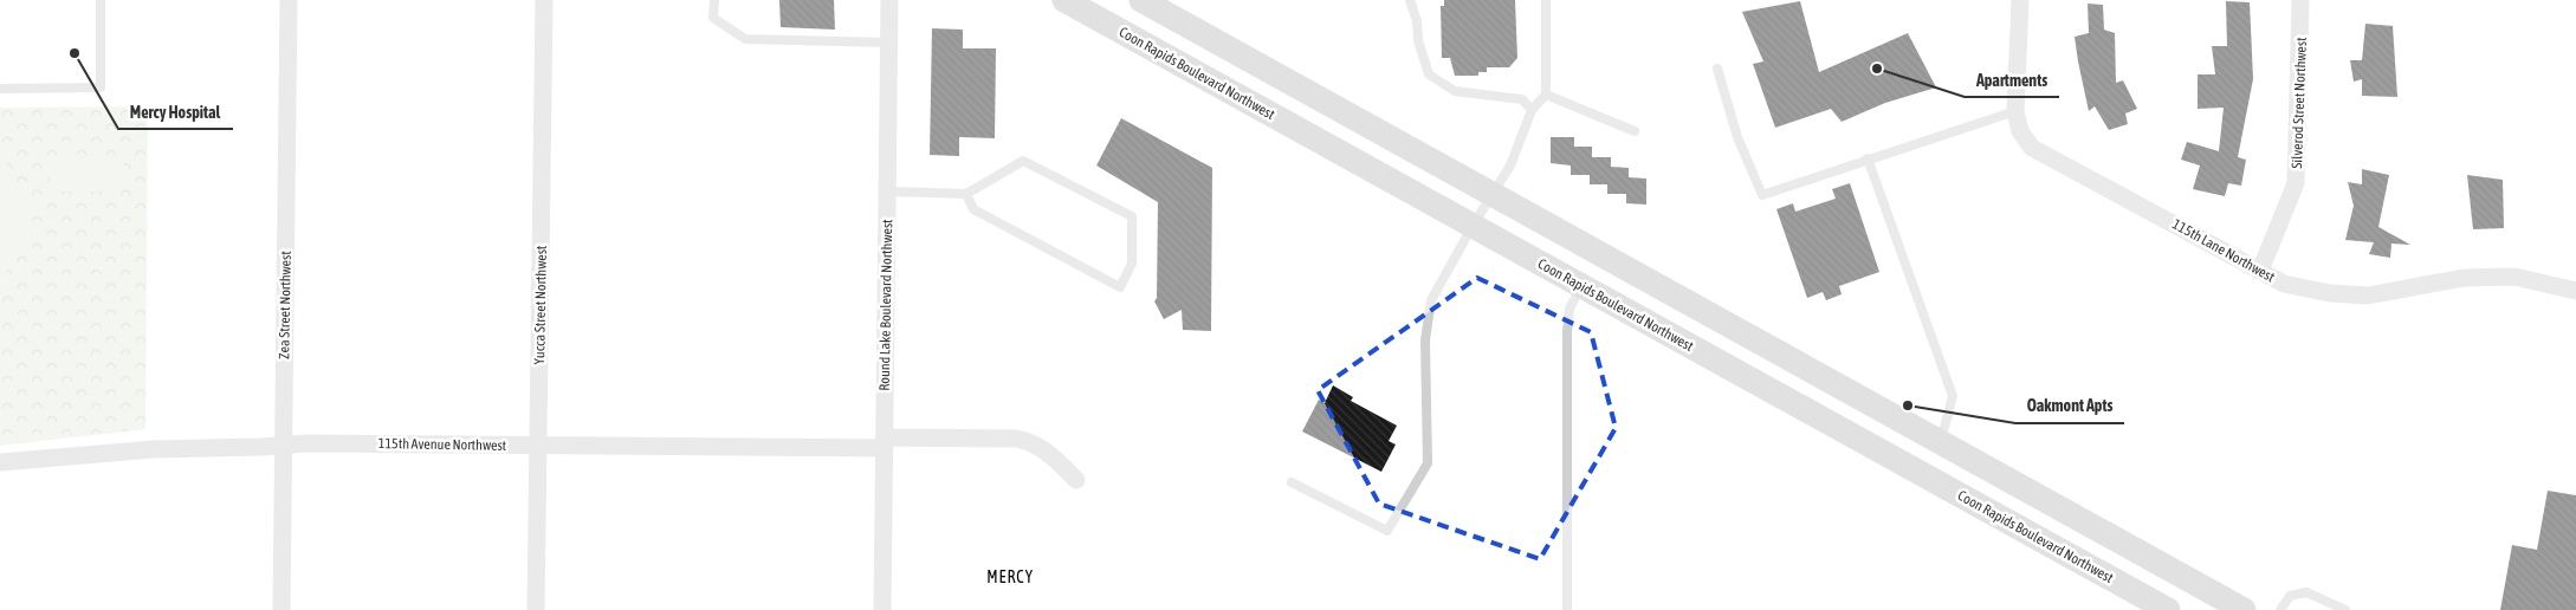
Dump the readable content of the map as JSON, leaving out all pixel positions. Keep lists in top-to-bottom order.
{
  "streets": {
    "main road": ["Coon Rapids Boulevard Northwest"],
    "street": [
      "Silverod Street Northwest",
      "115th Lane Northwest",
      "Zea Street Northwest",
      "Yucca Street Northwest",
      "Round Lake Boulevard Northwest",
      "115th Avenue Northwest"
    ]
  },
  "crossings": [
    ["Silverod Street Northwest", "115th Lane Northwest"],
    ["Zea Street Northwest", "115th Avenue Northwest"],
    ["Yucca Street Northwest", "115th Avenue Northwest"],
    ["Round Lake Boulevard Northwest", "115th Avenue Northwest"]
  ],
  "districts": ["MERCY"],
  "places": ["Mercy Hospital", "Apartments", "Oakmont Apts"]
}
